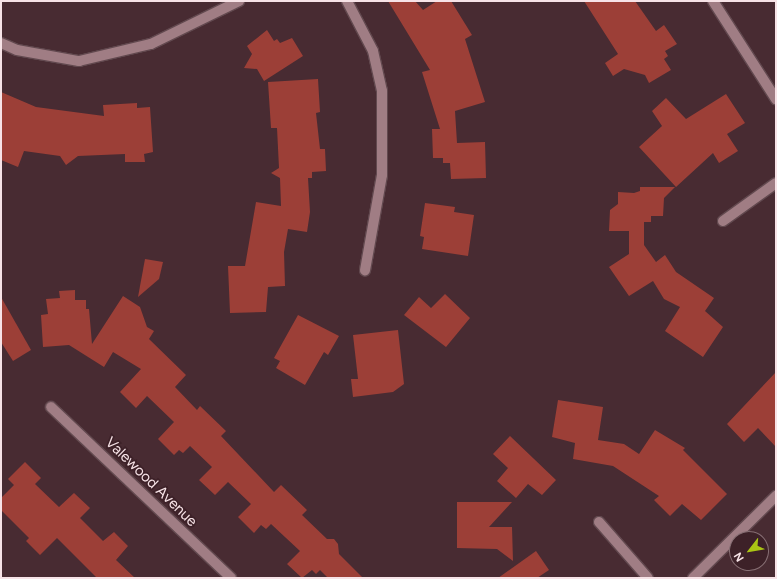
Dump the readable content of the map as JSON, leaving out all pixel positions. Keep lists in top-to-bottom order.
{
  "streets": {
    "street": ["Valewood Avenue"]
  },
  "north": "bottom left"
}
